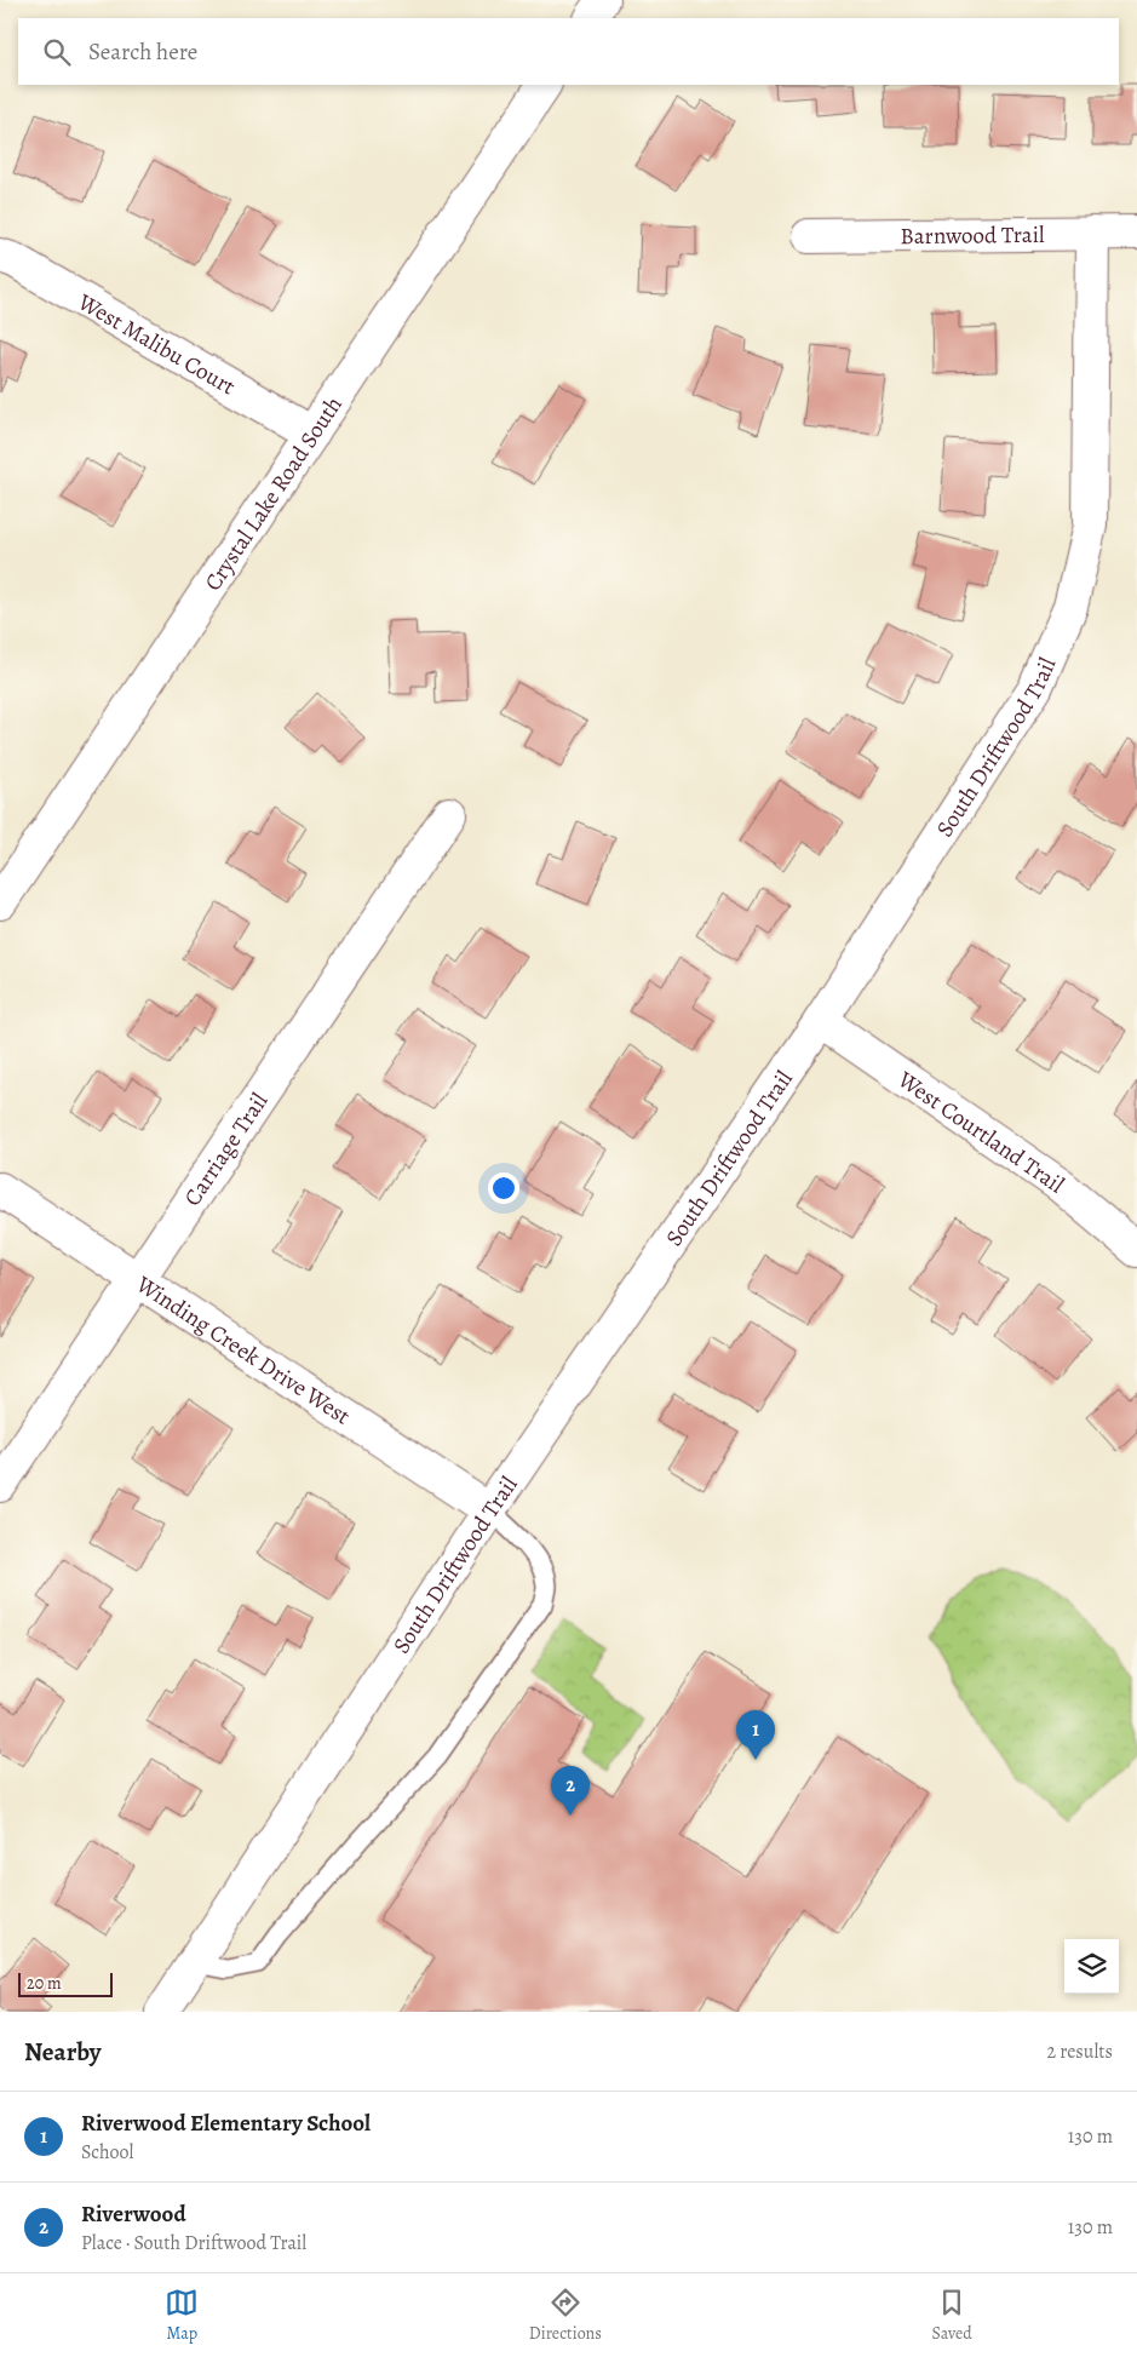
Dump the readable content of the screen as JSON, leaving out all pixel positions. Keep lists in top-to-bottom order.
{
  "streets": {
    "street": [
      "Barnwood Trail",
      "West Malibu Court",
      "Crystal Lake Road South",
      "South Driftwood Trail",
      "West Courtland Trail",
      "Carriage Trail",
      "Winding Creek Drive West"
    ]
  },
  "crossings": [
    ["Barnwood Trail", "South Driftwood Trail"],
    ["West Malibu Court", "Crystal Lake Road South"],
    ["South Driftwood Trail", "West Courtland Trail"],
    ["South Driftwood Trail", "Winding Creek Drive West"],
    ["Carriage Trail", "Winding Creek Drive West"]
  ],
  "scale_bar": "20 m",
  "page": {
    "search": "Search here",
    "pins": ["1", "2"],
    "scale": "20 m",
    "heading": ["Nearby", "2 results"],
    "list": [
      {
        "mark": "1",
        "name": "Riverwood Elementary School",
        "note": "School",
        "value": "130 m"
      },
      {
        "mark": "2",
        "name": "Riverwood",
        "note": "Place · South Driftwood Trail",
        "value": "130 m"
      }
    ],
    "nav": ["Map", "Directions", "Saved"]
  }
}
